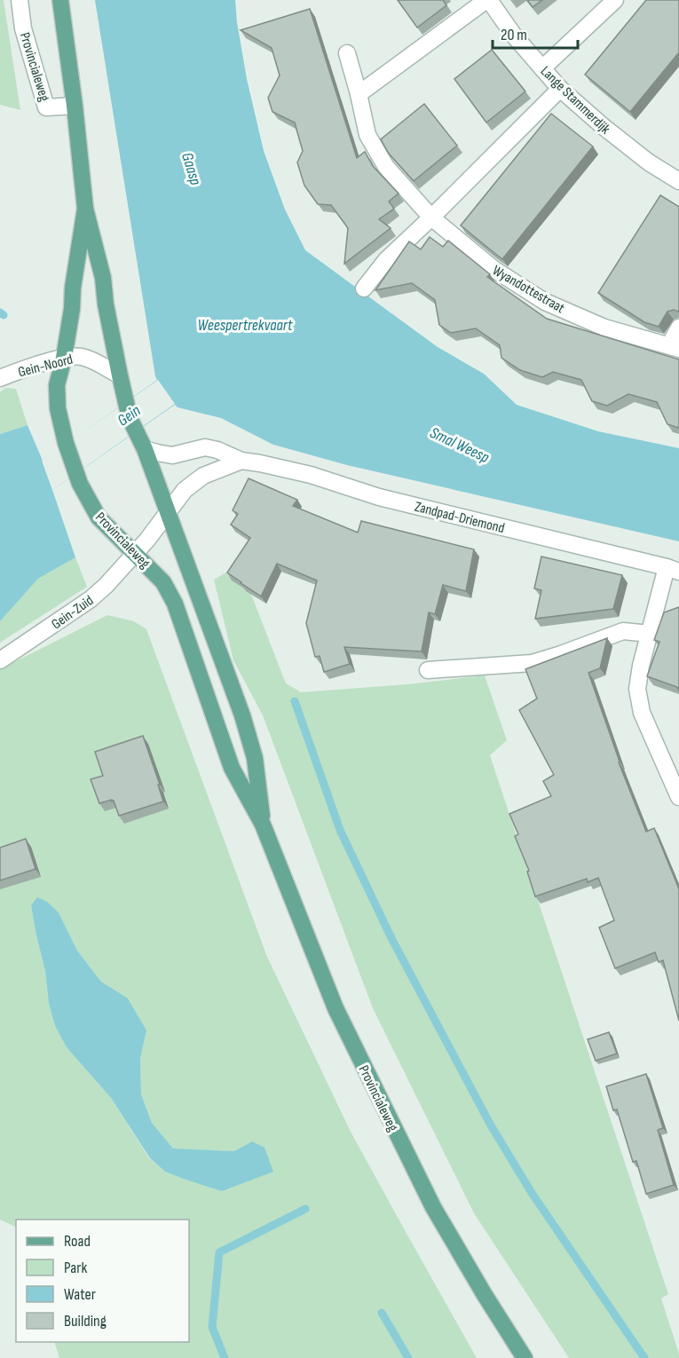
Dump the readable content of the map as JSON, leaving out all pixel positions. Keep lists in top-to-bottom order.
{
  "streets": {
    "main road": ["Provincialeweg"],
    "street": [
      "Lange Stammerdijk",
      "Wyandottestraat",
      "Gein-Noord",
      "Zandpad-Driemond",
      "Gein-Zuid"
    ]
  },
  "crossings": [
    ["Provincialeweg", "Gein-Noord"],
    ["Provincialeweg", "Zandpad-Driemond"],
    ["Provincialeweg", "Gein-Zuid"]
  ],
  "water": [
    "Gaasp",
    "Weespertrekvaart",
    "Gein",
    "Smal Weesp"
  ],
  "legend": [
    "Road",
    "Park",
    "Water",
    "Building"
  ],
  "scale_bar": "20 m"
}
